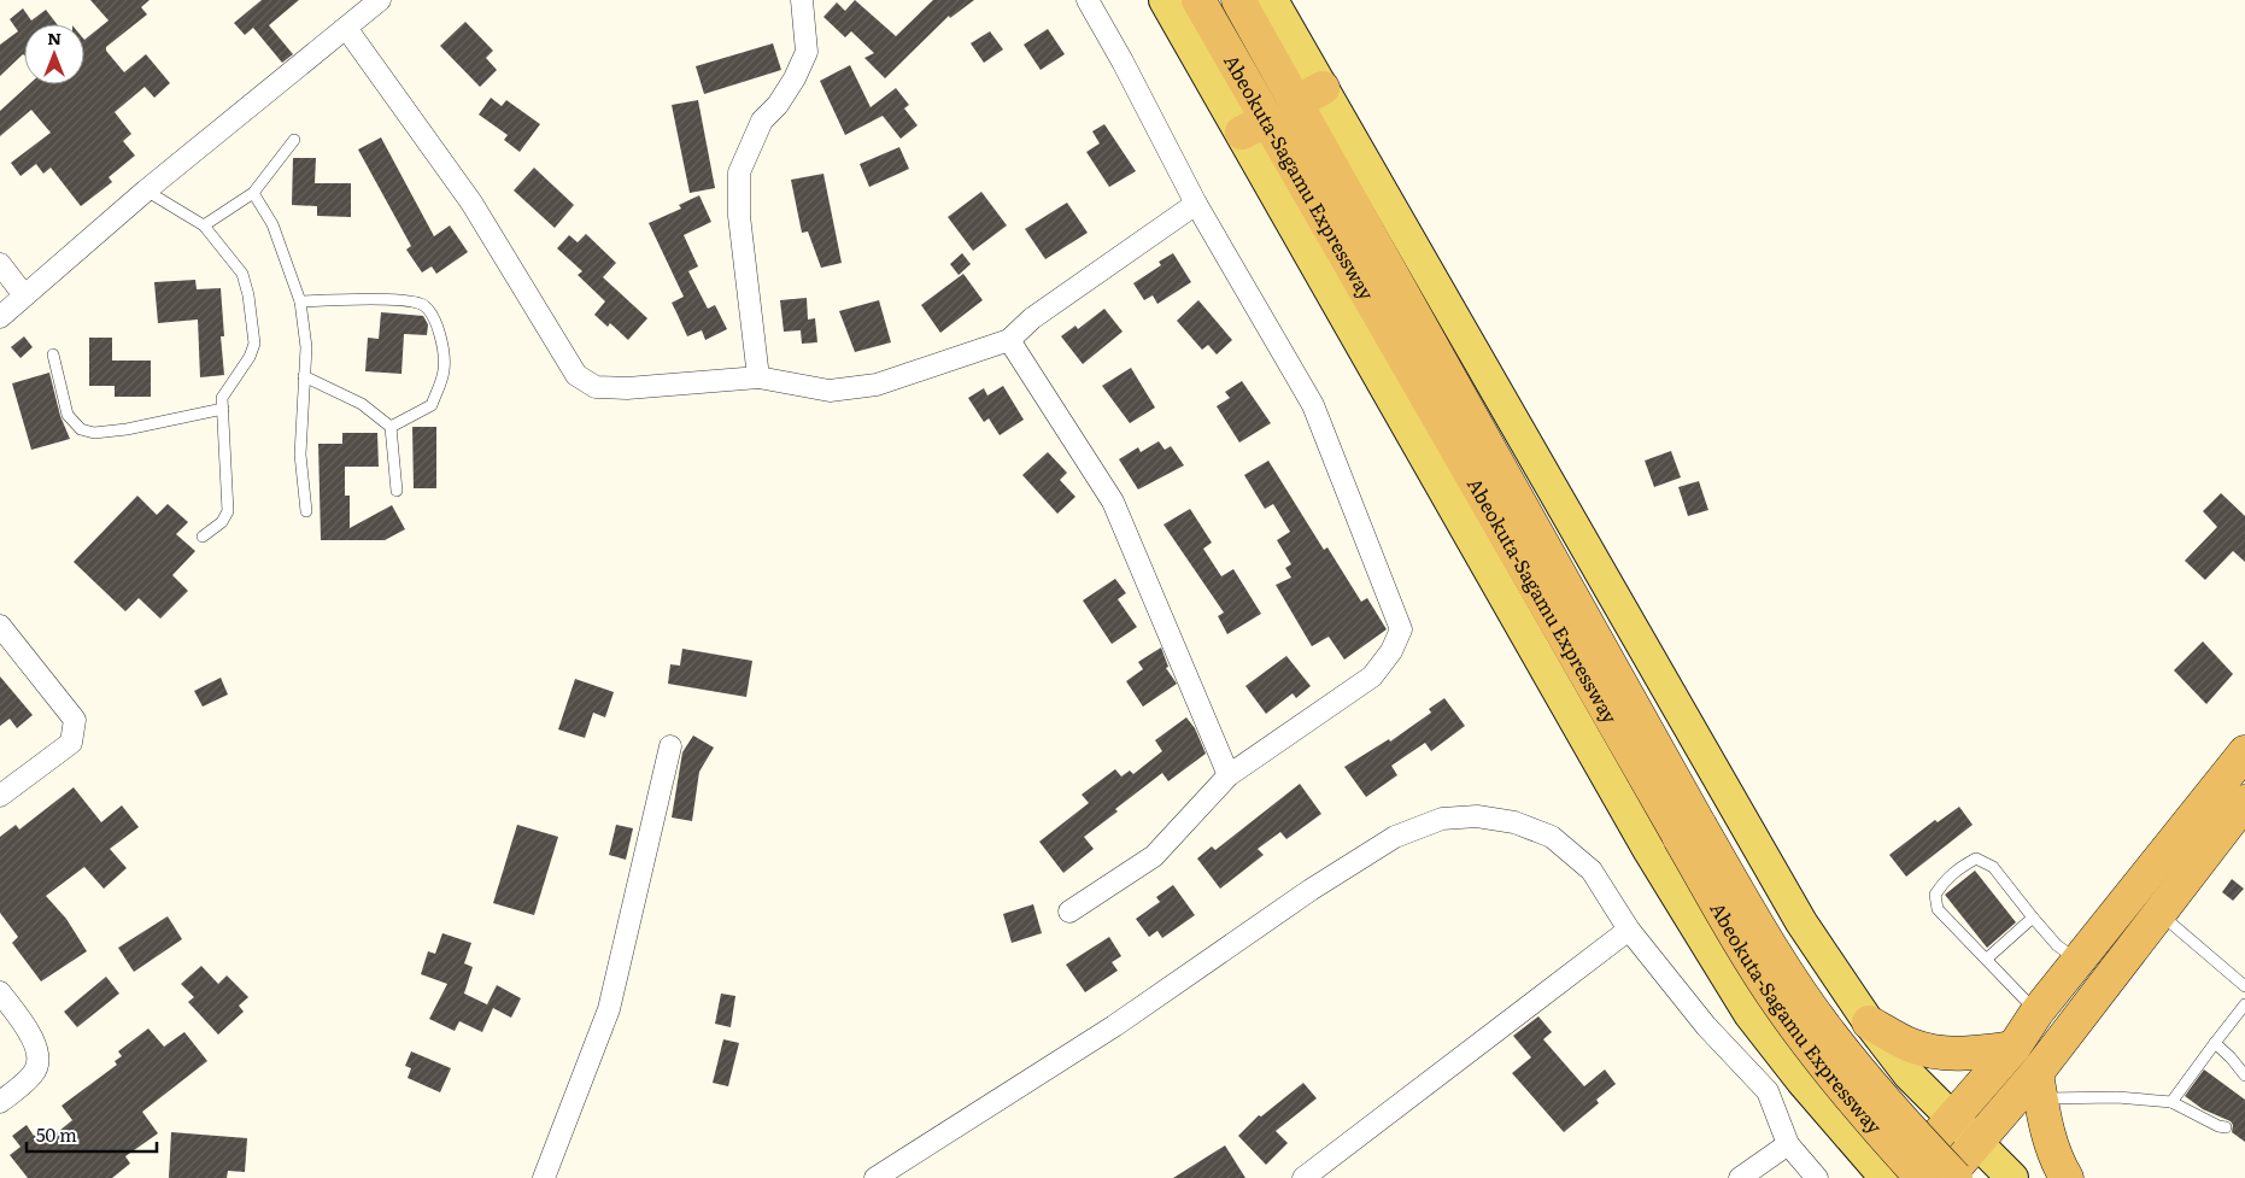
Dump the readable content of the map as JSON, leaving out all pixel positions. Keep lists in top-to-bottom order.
{
  "streets": {
    "highway": ["Abeokuta-Sagamu Expressway"]
  },
  "scale_bar": "50 m",
  "north": "top"
}
